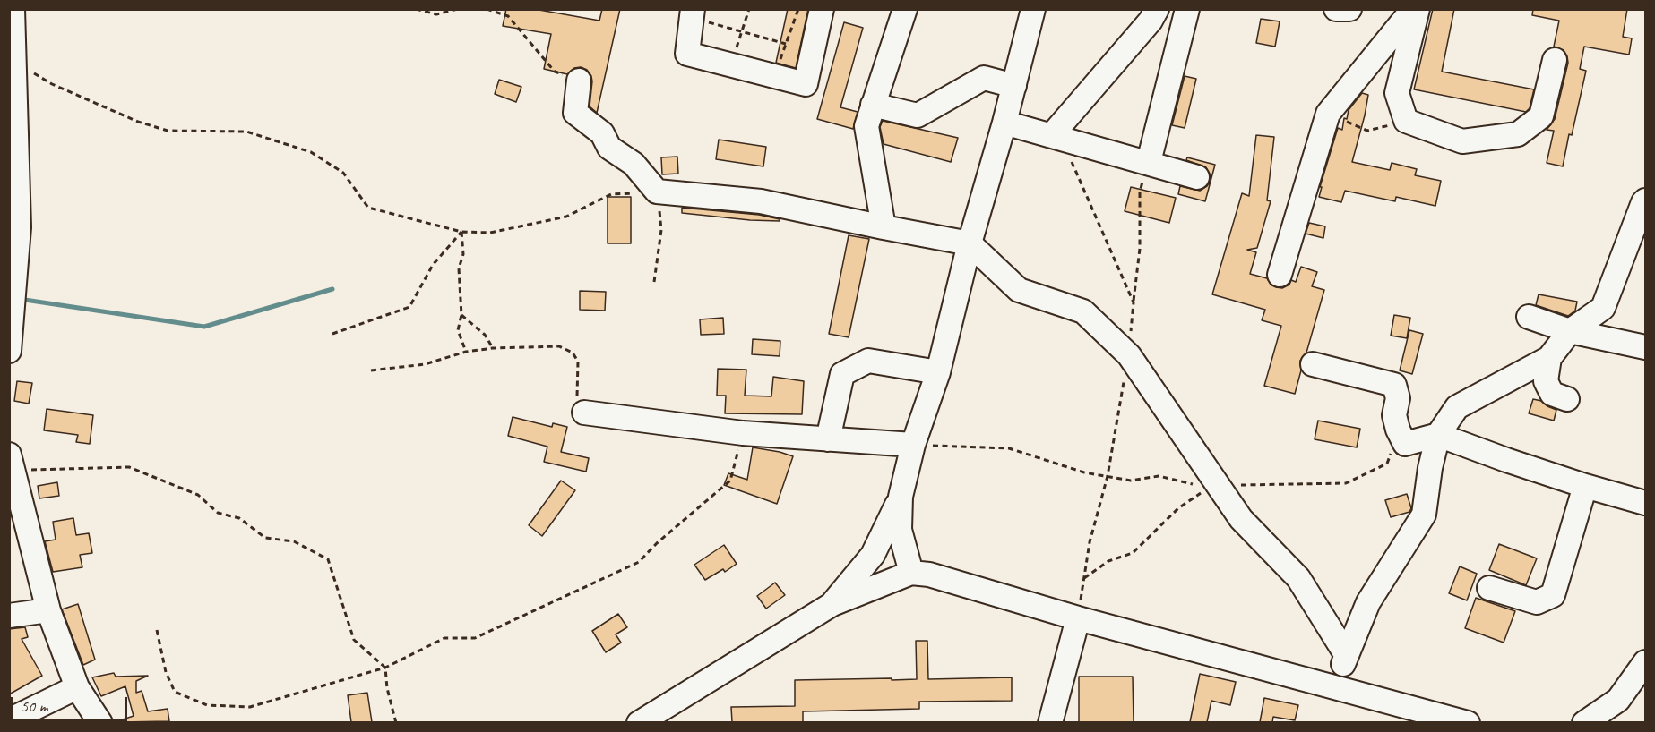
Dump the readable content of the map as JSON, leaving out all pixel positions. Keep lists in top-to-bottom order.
{
  "scale_bar": "50 m"
}
